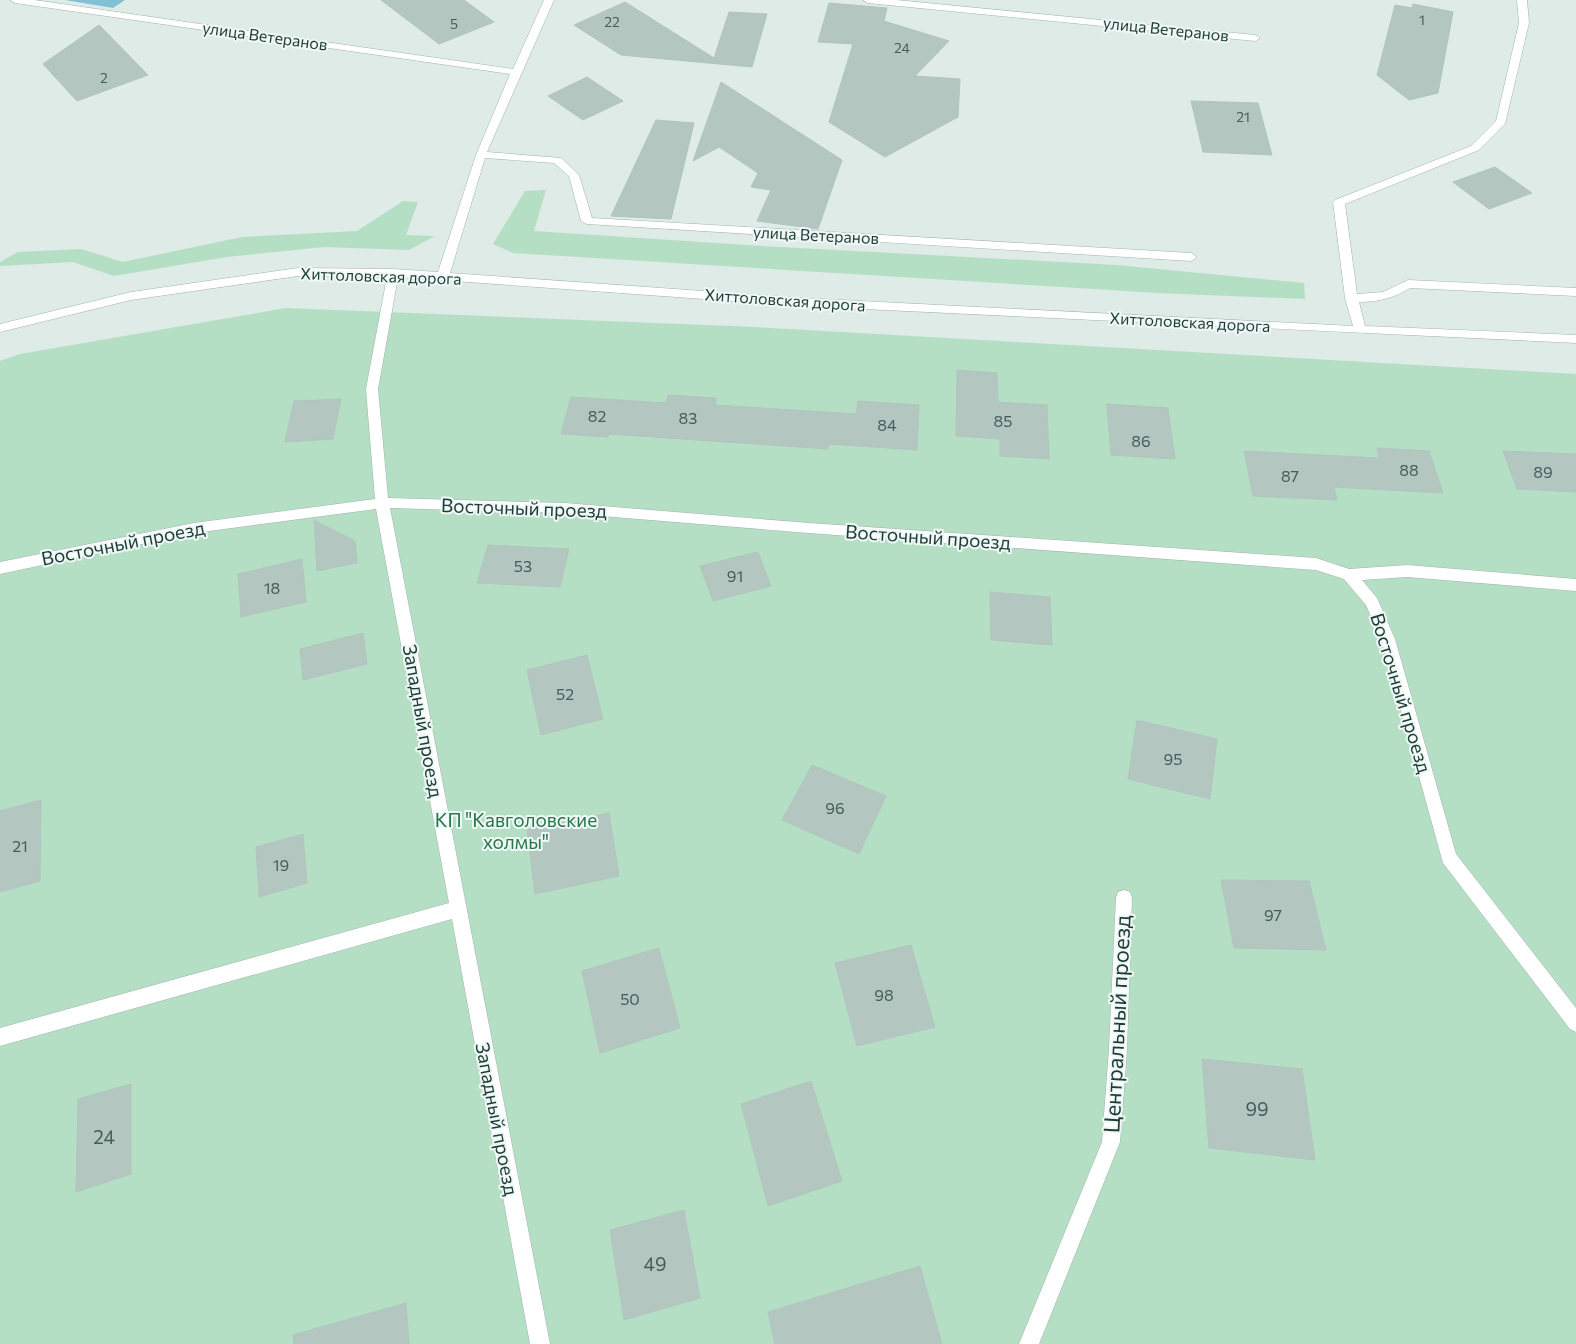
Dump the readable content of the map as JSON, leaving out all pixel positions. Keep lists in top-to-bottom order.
{
  "streets": {
    "street": [
      "улица Ветеранов",
      "Хиттоловская дорога",
      "Восточный проезд",
      "Западный проезд",
      "Центральный проезд"
    ]
  },
  "crossings": [
    ["Хиттоловская дорога", "Западный проезд"],
    ["Восточный проезд", "Западный проезд"]
  ],
  "parks": ["КП \"Кавголовские холмы\""],
  "house_numbers": [
    "1",
    "22",
    "5",
    "24",
    "2",
    "21",
    "82",
    "83",
    "85",
    "84",
    "86",
    "88",
    "89",
    "87",
    "53",
    "91",
    "18",
    "52",
    "95",
    "96",
    "21",
    "19",
    "97",
    "98",
    "50",
    "99",
    "24",
    "49"
  ]
}
